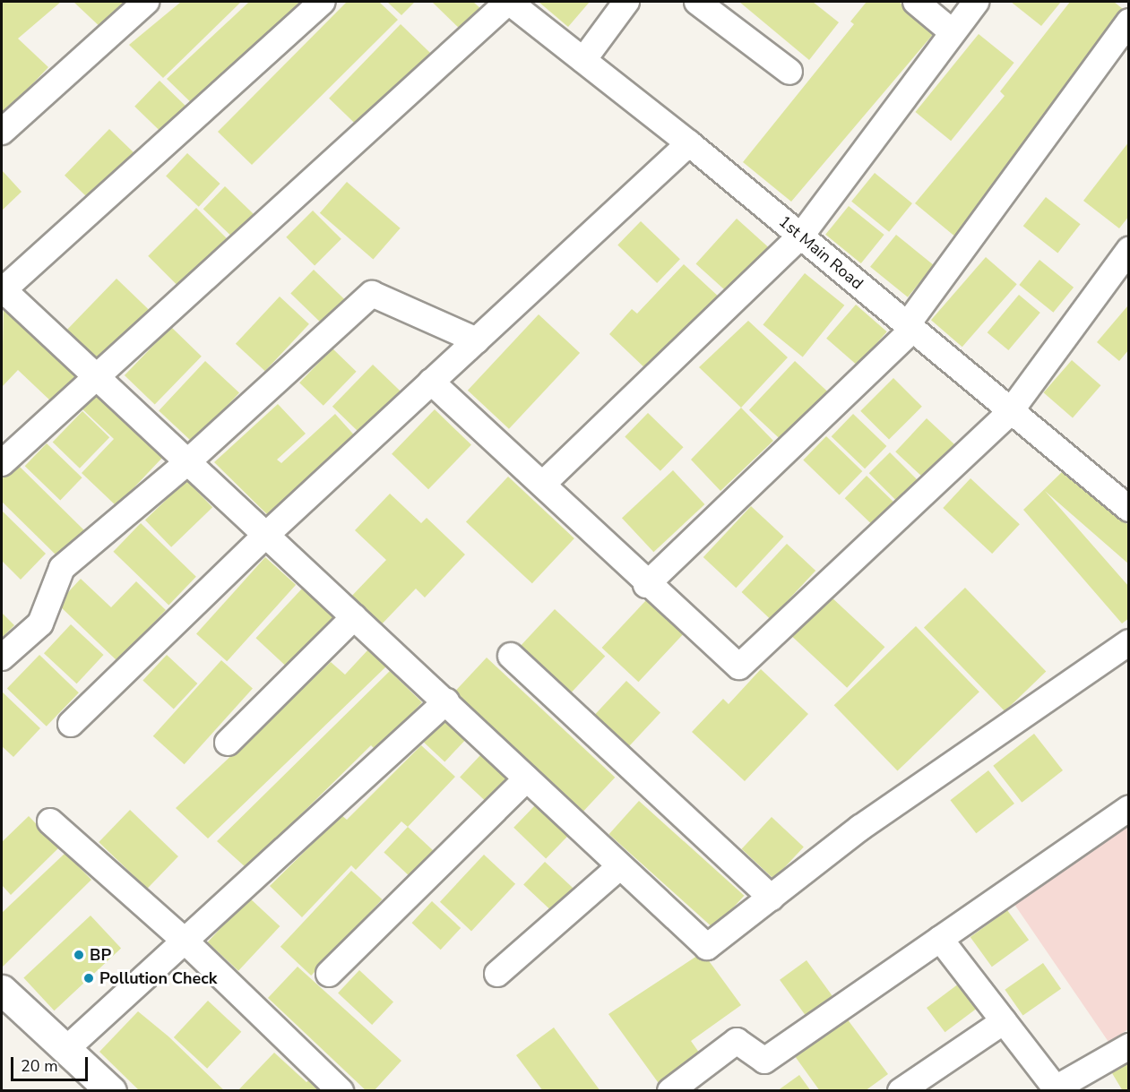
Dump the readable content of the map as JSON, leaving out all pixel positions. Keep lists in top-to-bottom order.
{
  "streets": {
    "street": ["1st Main Road"]
  },
  "places": ["BP", "Pollution Check"],
  "scale_bar": "20 m"
}
